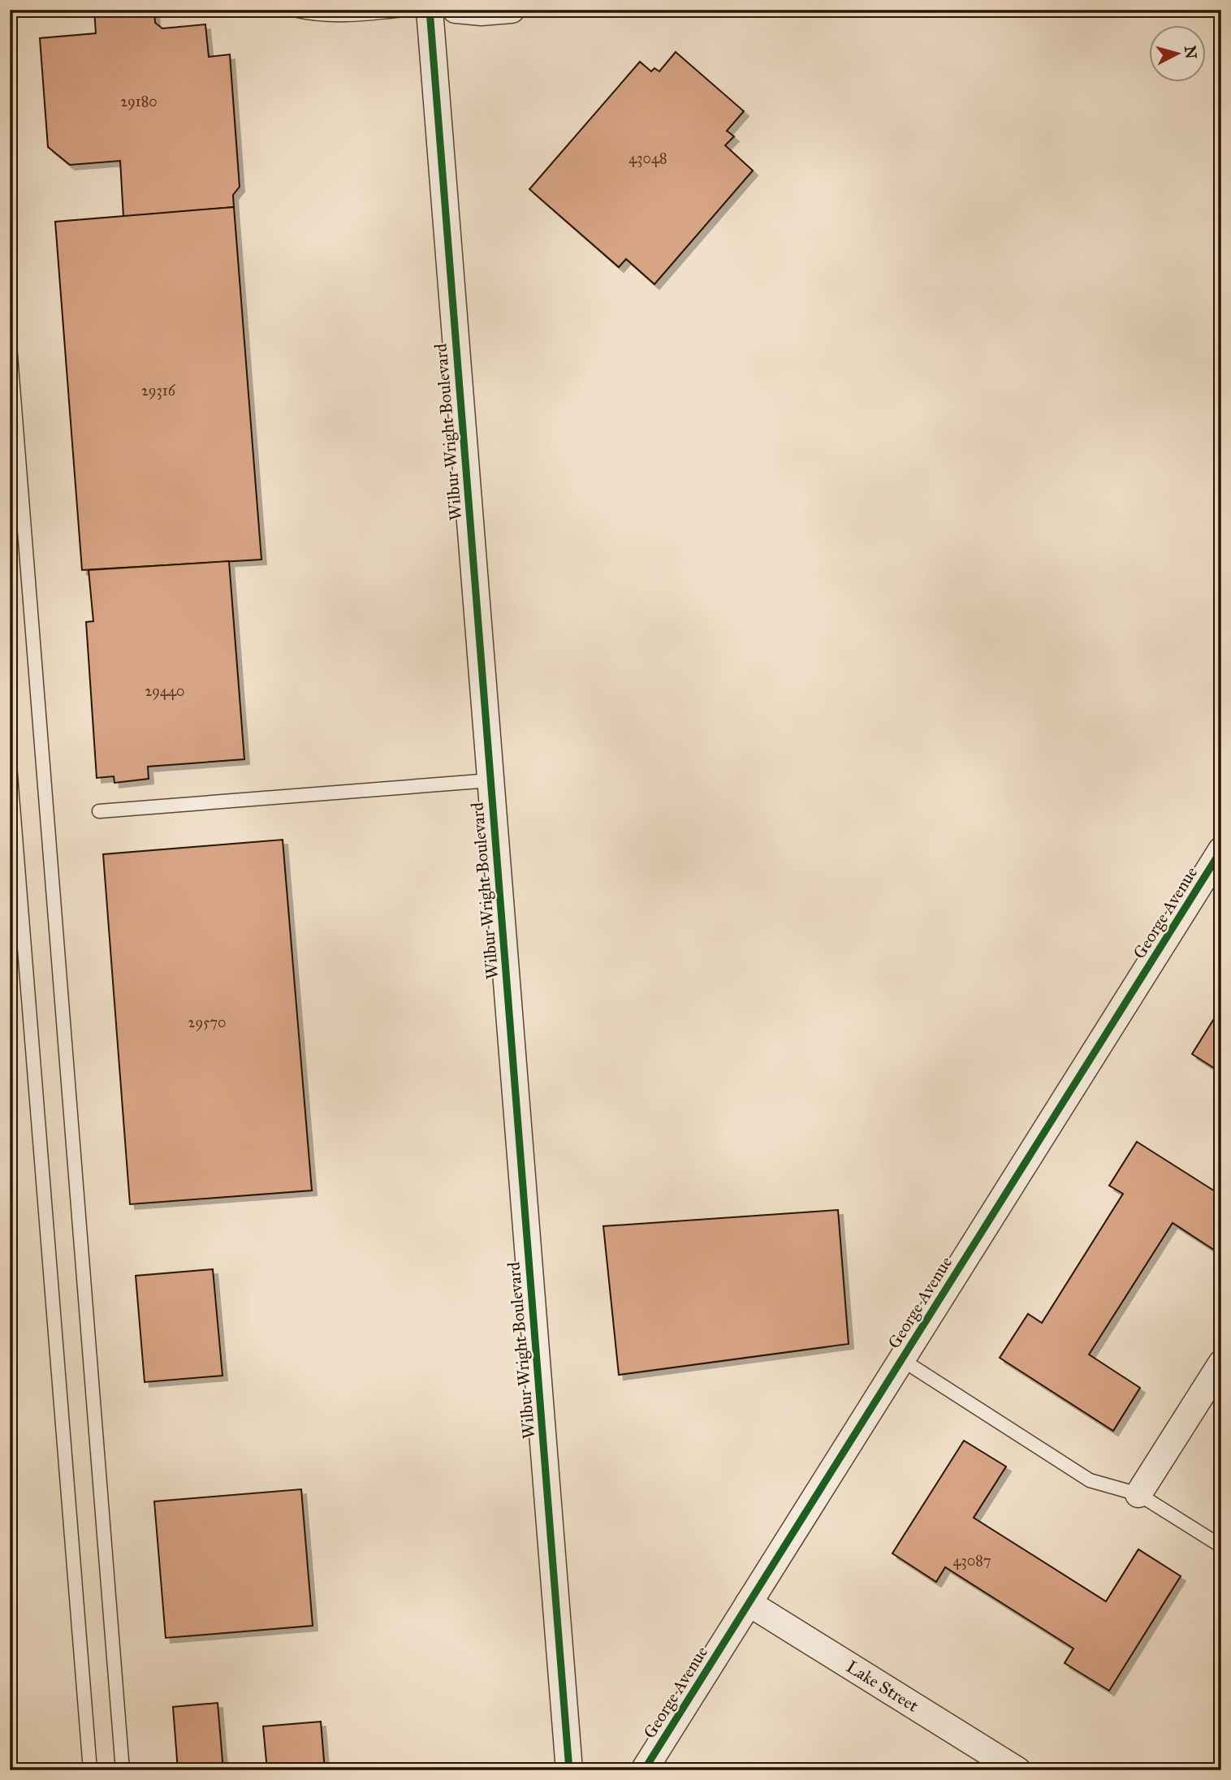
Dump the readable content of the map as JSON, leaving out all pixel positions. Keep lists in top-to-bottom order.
{
  "streets": {
    "street": ["Wilbur Wright Boulevard", "George Avenue", "Lake Street"]
  },
  "crossings": [
    ["George Avenue", "Lake Street"]
  ],
  "house_numbers": [
    "29180",
    "43048",
    "29316",
    "29440",
    "29570",
    "43087"
  ],
  "north": "right"
}
